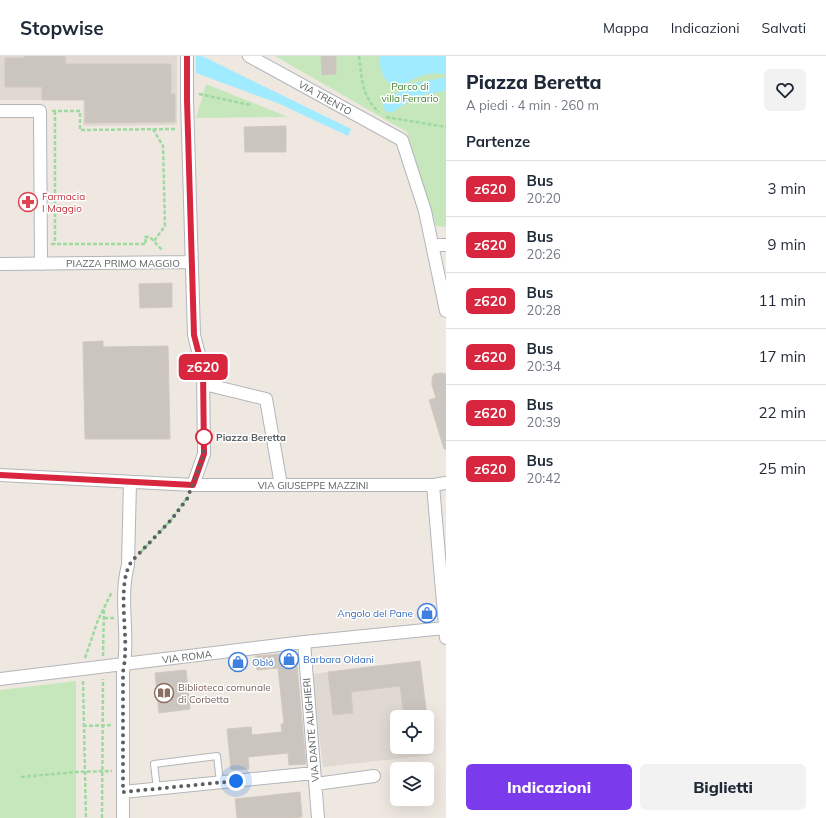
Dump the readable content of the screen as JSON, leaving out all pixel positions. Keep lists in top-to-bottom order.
{
  "streets": {
    "street": [
      "VIA TRENTO",
      "PIAZZA PRIMO MAGGIO",
      "VIA GIUSEPPE MAZZINI",
      "VIA ROMA",
      "VIA DANTE ALIGHIERI"
    ]
  },
  "crossings": [
    ["VIA ROMA", "VIA DANTE ALIGHIERI"]
  ],
  "parks": ["Parco di villa Ferrario"],
  "places": {
    "pharmacy": ["Farmacia I Maggio"],
    "other": ["Piazza Beretta"],
    "shop": ["Angolo del Pane", "Barbara Oldani", "Obló"],
    "library": ["Biblioteca comunale di Corbetta"]
  },
  "lines": ["bus line z620"],
  "page": {
    "header": "Stopwise",
    "nav": ["Mappa", "Indicazioni", "Salvati"],
    "on_map": "z620",
    "heading": [
      ["Piazza Beretta", "A piedi · 4 min · 260 m"],
      "Partenze"
    ],
    "list": [
      {
        "mark": "z620",
        "name": "Bus",
        "note": "20:20",
        "value": "3 min"
      },
      {
        "mark": "z620",
        "name": "Bus",
        "note": "20:26",
        "value": "9 min"
      },
      {
        "mark": "z620",
        "name": "Bus",
        "note": "20:28",
        "value": "11 min"
      },
      {
        "mark": "z620",
        "name": "Bus",
        "note": "20:34",
        "value": "17 min"
      },
      {
        "mark": "z620",
        "name": "Bus",
        "note": "20:39",
        "value": "22 min"
      },
      {
        "mark": "z620",
        "name": "Bus",
        "note": "20:42",
        "value": "25 min"
      }
    ],
    "buttons": ["Indicazioni", "Biglietti"]
  }
}
